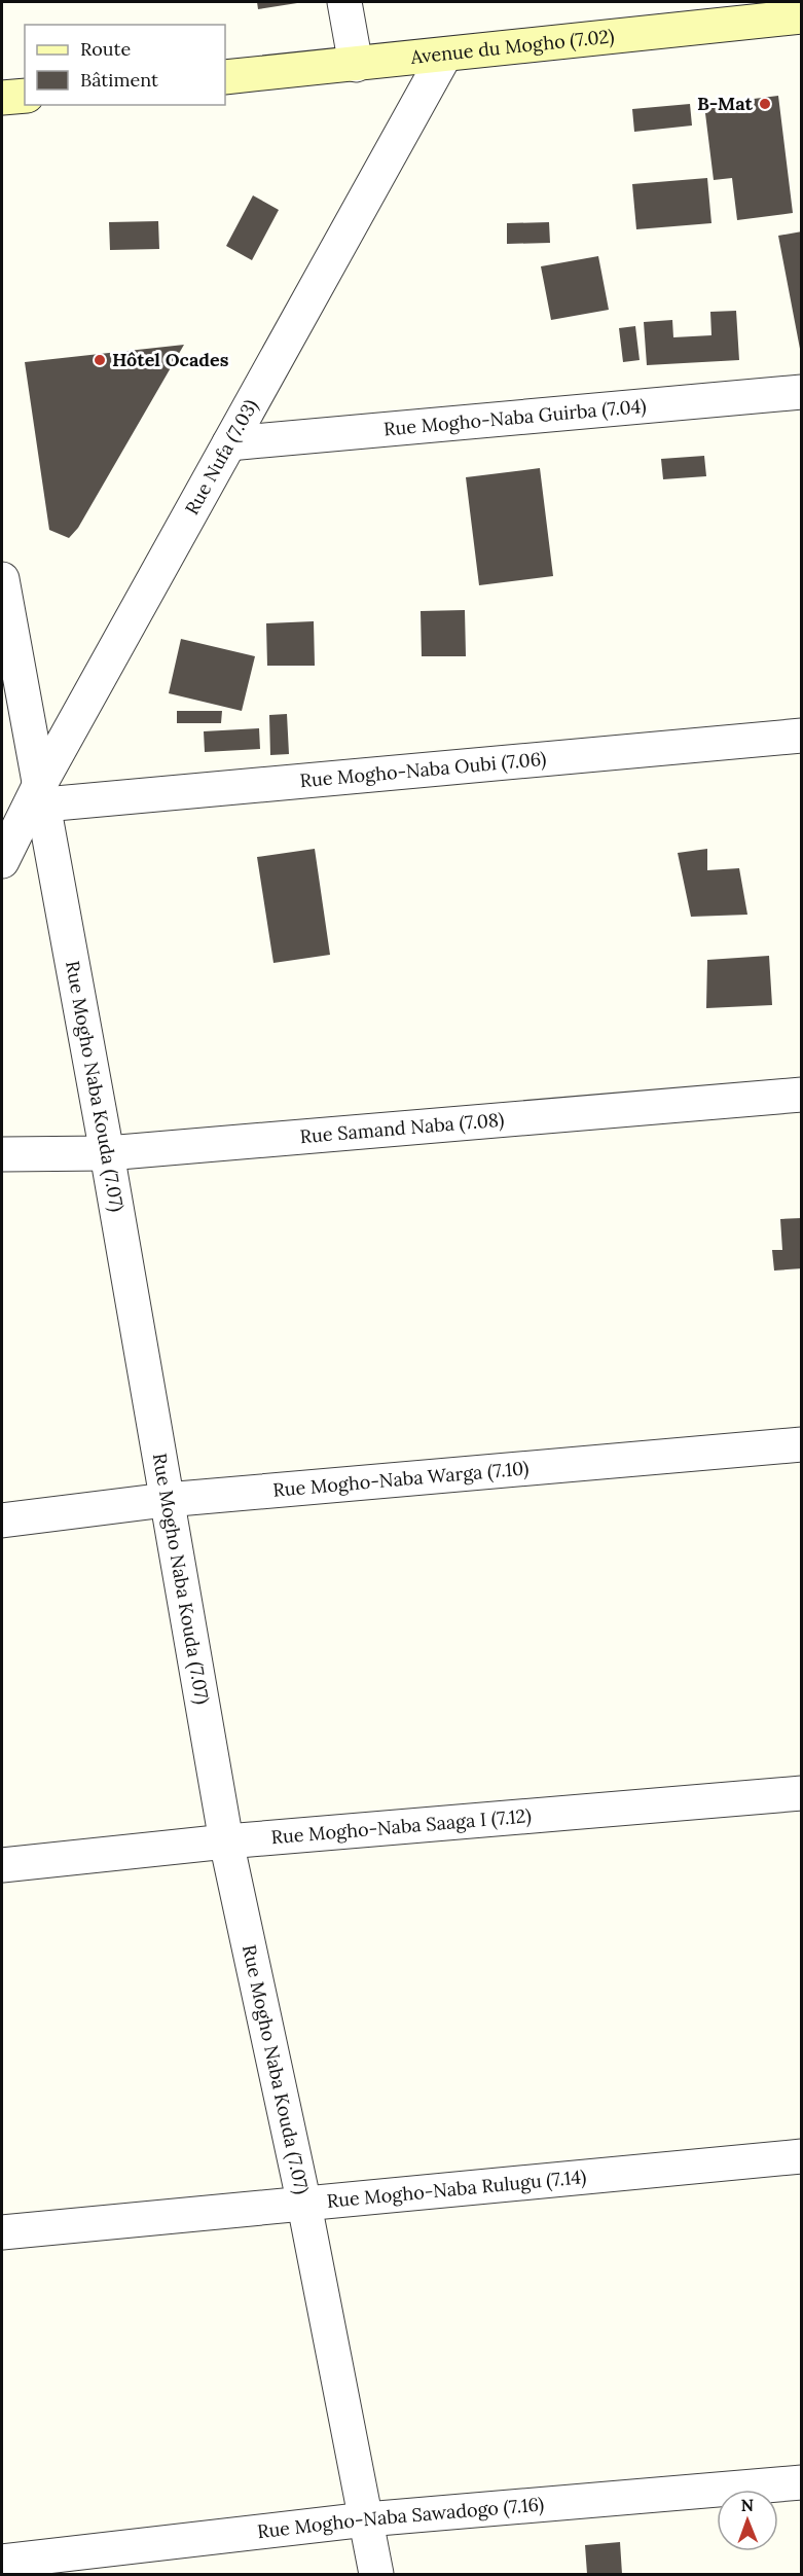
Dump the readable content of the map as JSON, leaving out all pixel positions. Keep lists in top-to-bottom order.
{
  "streets": {
    "main road": ["Avenue du Mogho (7.02)"],
    "street": [
      "Rue Mogho-Naba Guirba (7.04)",
      "Rue Nufa (7.03)",
      "Rue Mogho-Naba Oubi (7.06)",
      "Rue Mogho Naba Kouda (7.07)",
      "Rue Samand Naba (7.08)",
      "Rue Mogho-Naba Warga (7.10)",
      "Rue Mogho-Naba Saaga I (7.12)",
      "Rue Mogho-Naba Rulugu (7.14)",
      "Rue Mogho-Naba Sawadogo (7.16)"
    ]
  },
  "crossings": [
    ["Avenue du Mogho (7.02)", "Rue Nufa (7.03)"],
    ["Rue Mogho-Naba Guirba (7.04)", "Rue Nufa (7.03)"],
    ["Rue Nufa (7.03)", "Rue Mogho-Naba Oubi (7.06)"],
    ["Rue Nufa (7.03)", "Rue Mogho Naba Kouda (7.07)"],
    ["Rue Mogho-Naba Oubi (7.06)", "Rue Mogho Naba Kouda (7.07)"],
    ["Rue Mogho Naba Kouda (7.07)", "Rue Samand Naba (7.08)"],
    ["Rue Mogho Naba Kouda (7.07)", "Rue Mogho-Naba Warga (7.10)"],
    ["Rue Mogho Naba Kouda (7.07)", "Rue Mogho-Naba Saaga I (7.12)"],
    ["Rue Mogho Naba Kouda (7.07)", "Rue Mogho-Naba Rulugu (7.14)"],
    ["Rue Mogho Naba Kouda (7.07)", "Rue Mogho-Naba Sawadogo (7.16)"]
  ],
  "places": ["B-Mat", "Hôtel Ocades"],
  "legend": ["Route", "Bâtiment"],
  "north": "top"
}
